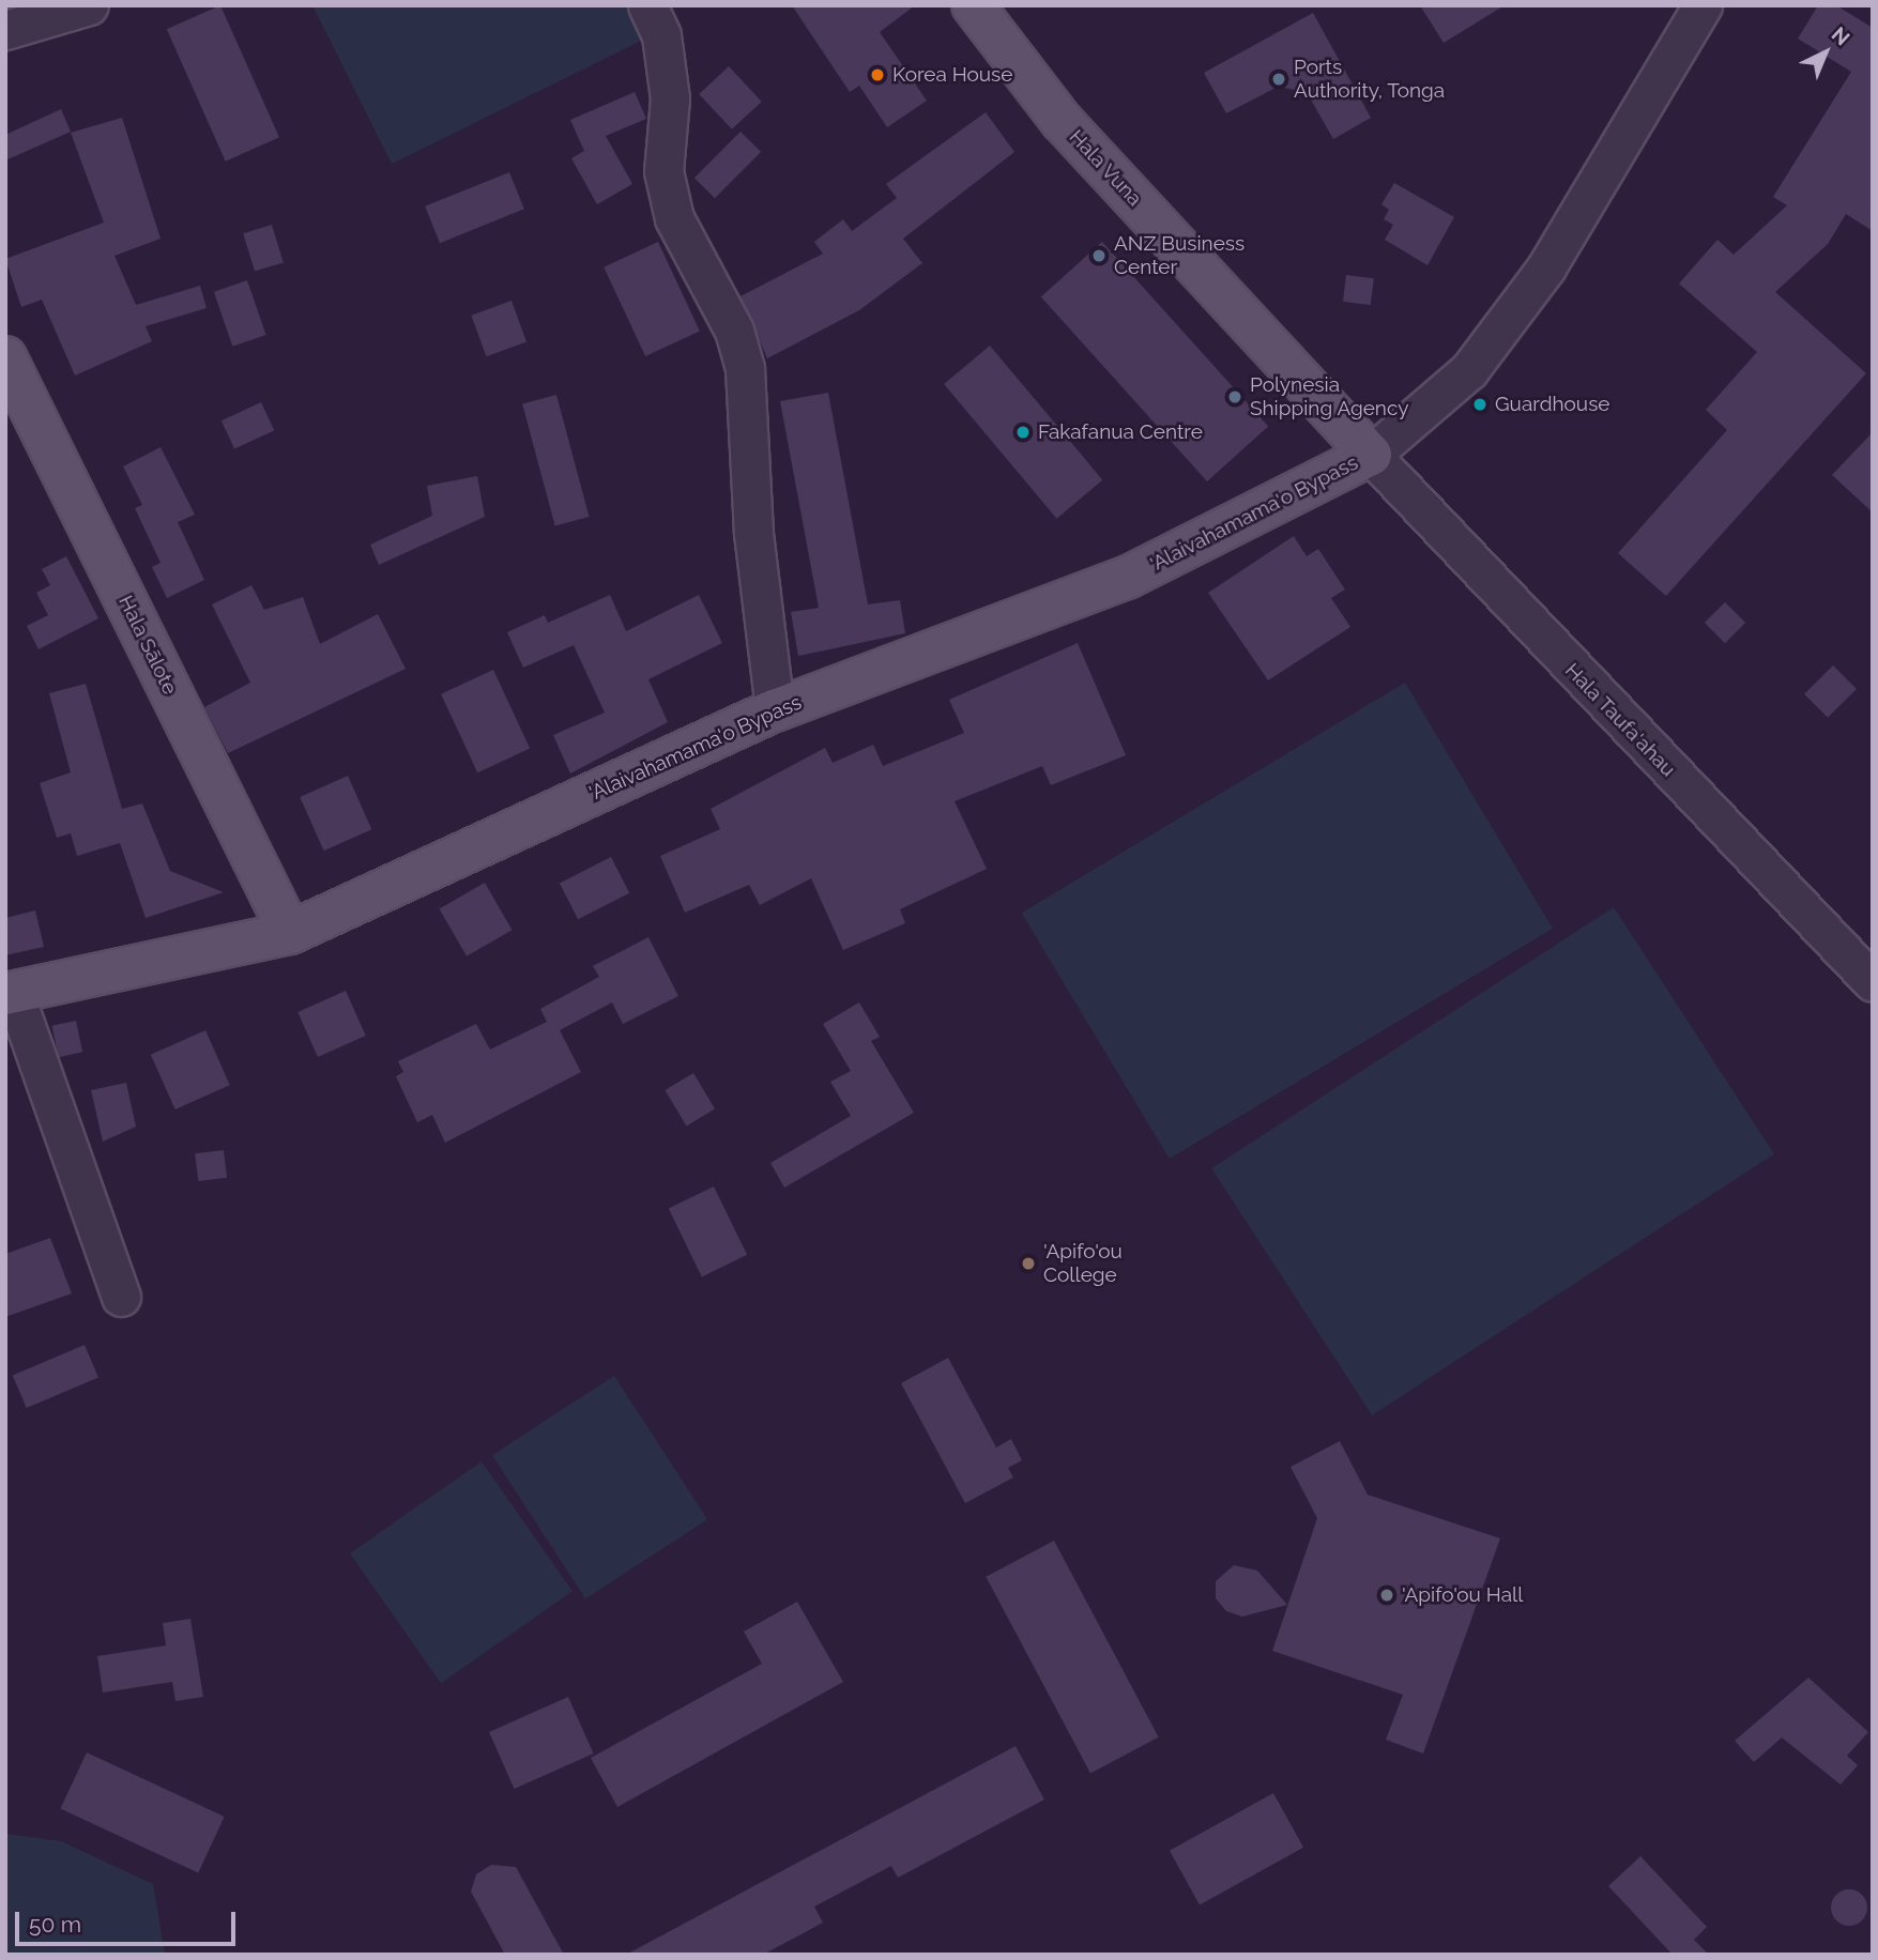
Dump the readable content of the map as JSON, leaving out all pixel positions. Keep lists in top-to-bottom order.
{
  "streets": {
    "main road": ["Hala Vuna", "'Alaivahamama'o Bypass", "Hala Sālote"],
    "street": ["Hala Taufa'ahau"]
  },
  "crossings": [
    ["Hala Vuna", "'Alaivahamama'o Bypass"],
    ["Hala Vuna", "Hala Taufa'ahau"],
    ["'Alaivahamama'o Bypass", "Hala Sālote"],
    ["'Alaivahamama'o Bypass", "Hala Taufa'ahau"]
  ],
  "places": [
    "Korea House",
    "Ports Authority, Tonga",
    "ANZ Business Center",
    "Polynesia Shipping Agency",
    "Guardhouse",
    "Fakafanua Centre",
    "'Apifo'ou College",
    "'Apifo'ou Hall"
  ],
  "scale_bar": "50 m",
  "north": "top right"
}
